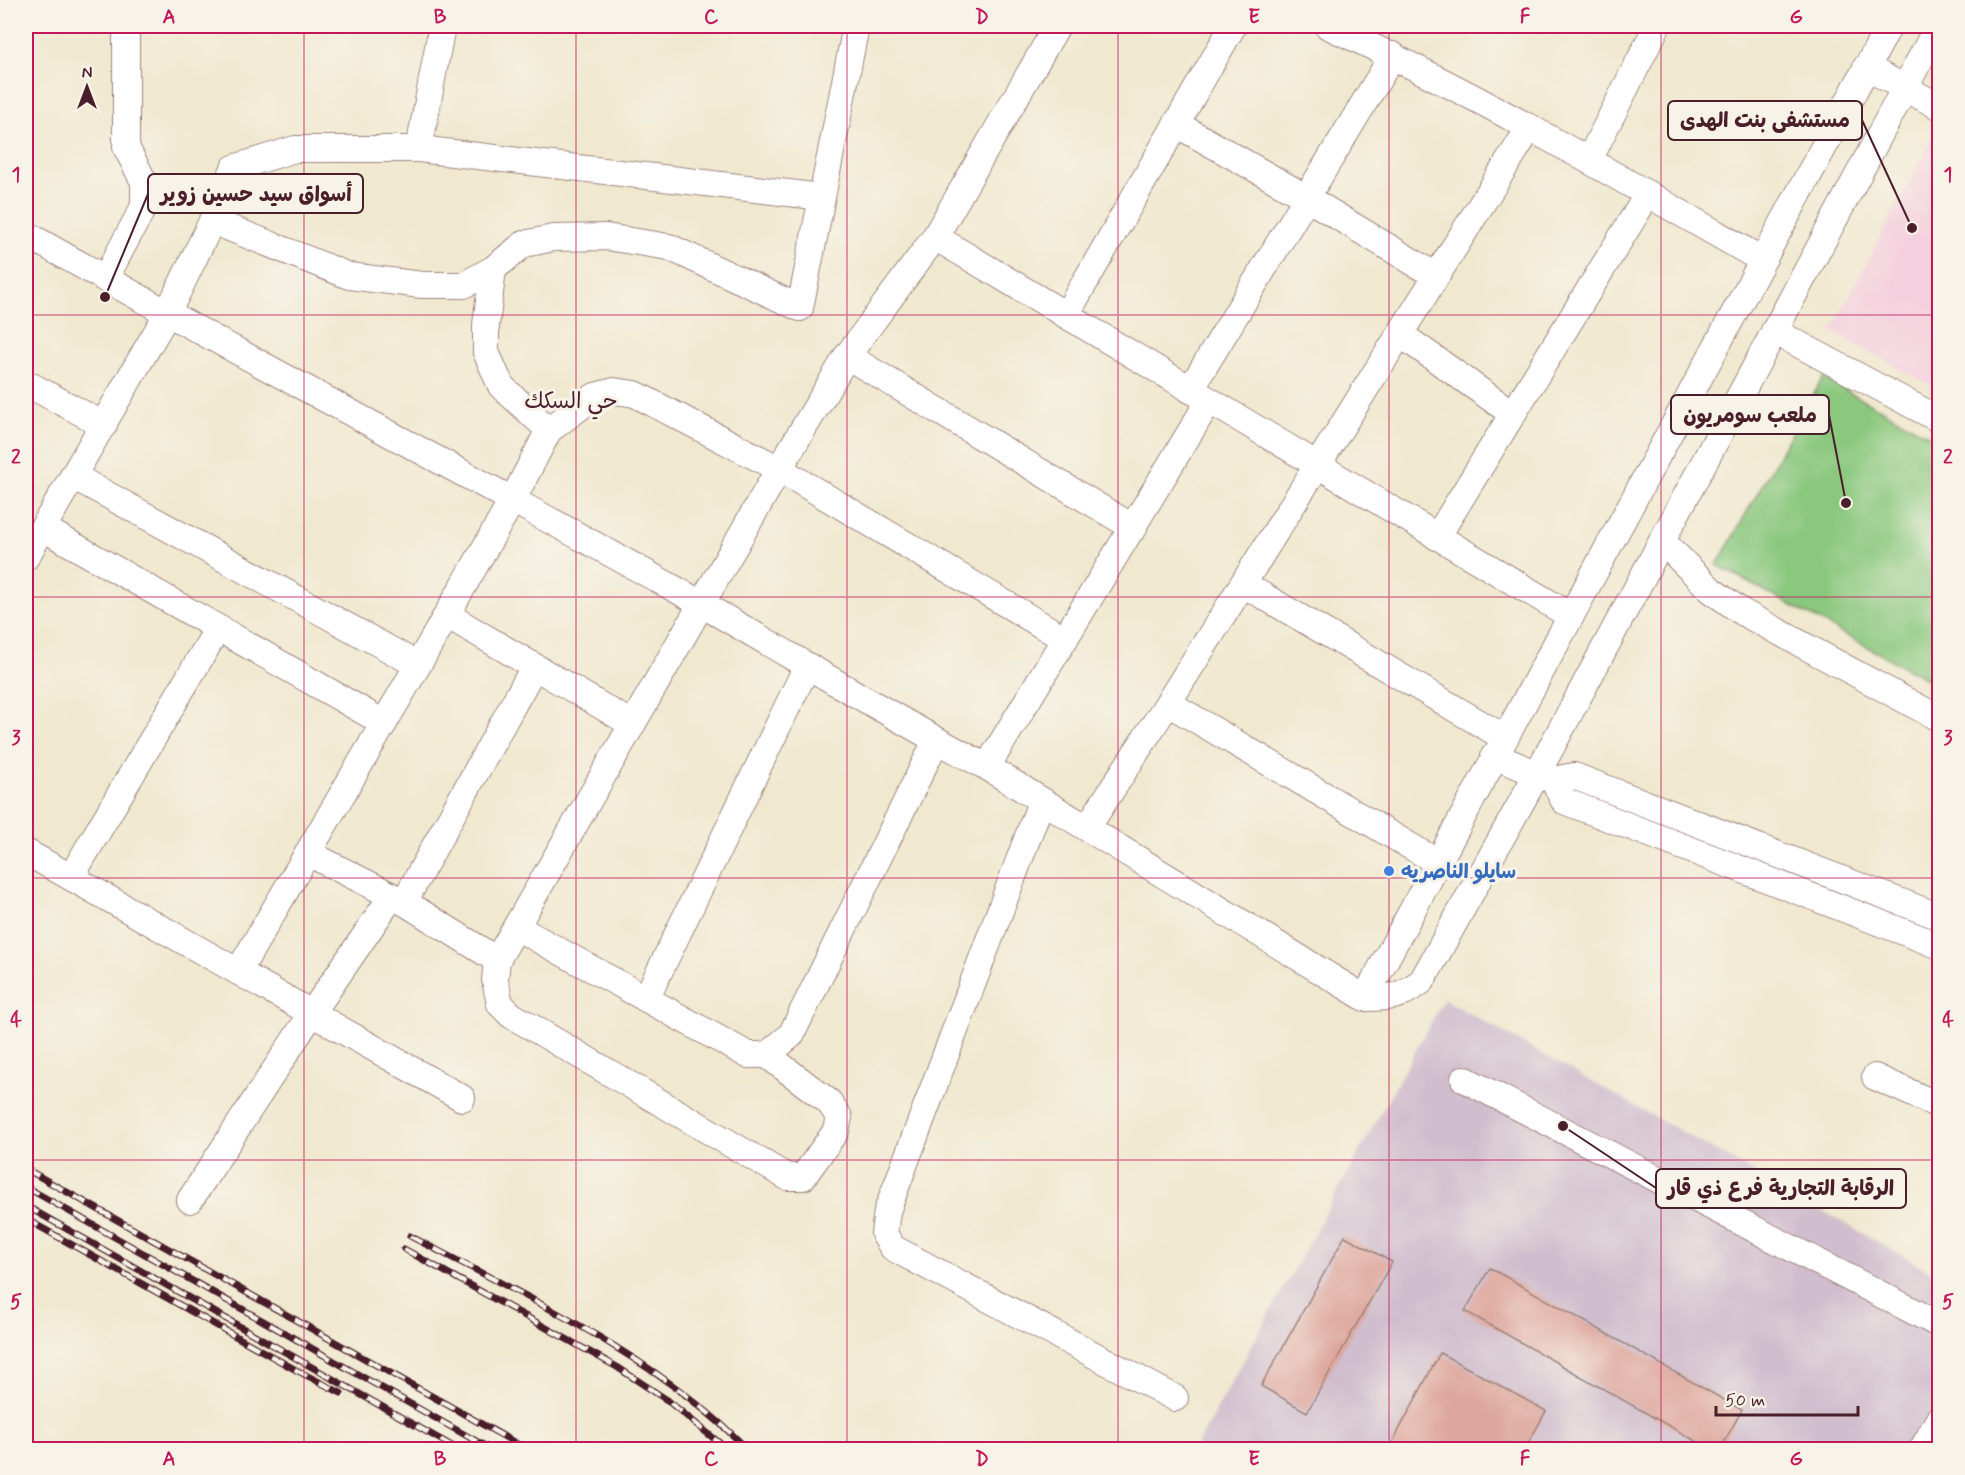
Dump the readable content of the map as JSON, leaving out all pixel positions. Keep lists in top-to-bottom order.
{
  "districts": ["حي السكك"],
  "places": [
    "مستشفى بنت الهدى",
    "أسواق سيد حسين زوير",
    "ملعب سومريون",
    "سايلو الناصريه",
    "الرقابة التجارية فرع ذي قار"
  ],
  "scale_bar": "50 m",
  "north": "top",
  "grid": {
    "columns": [
      "A",
      "B",
      "C",
      "D",
      "E",
      "F",
      "G"
    ],
    "rows": [
      "1",
      "2",
      "3",
      "4",
      "5"
    ]
  }
}
